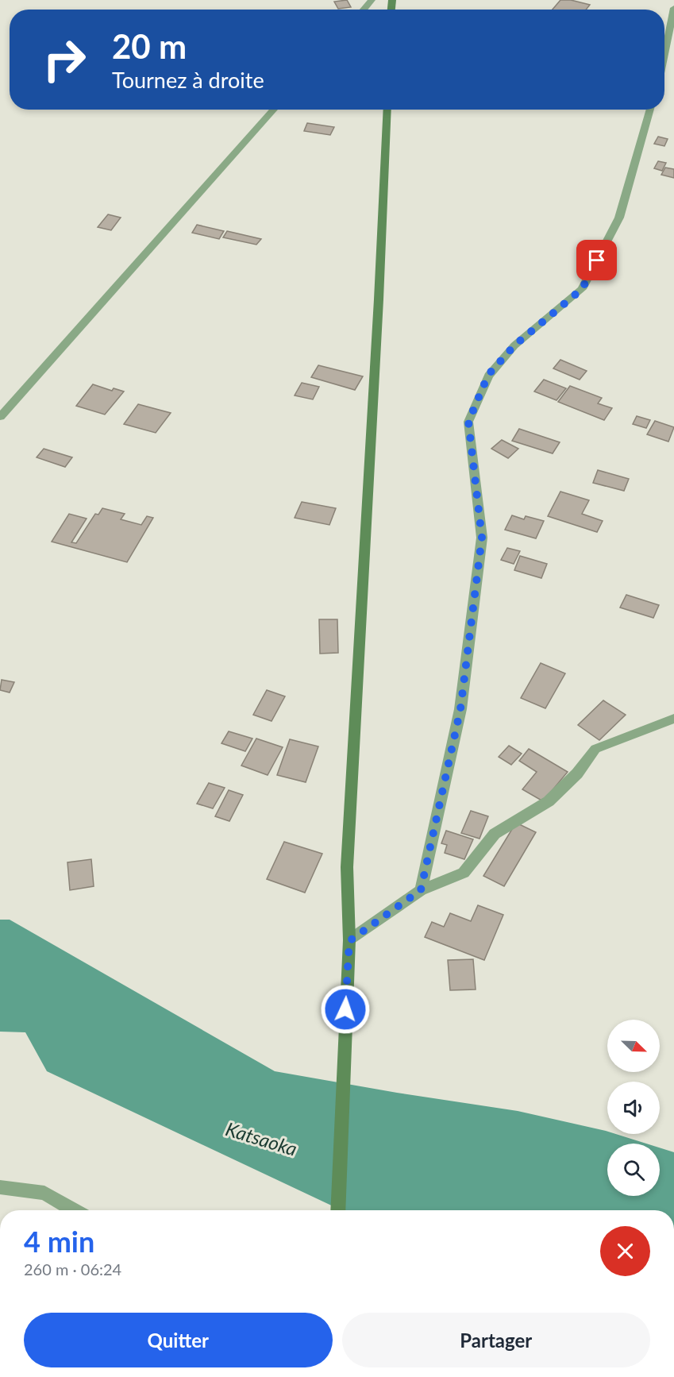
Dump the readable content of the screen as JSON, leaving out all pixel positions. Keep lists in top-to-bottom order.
{
  "water": ["Katsaoka"],
  "north": "bottom right",
  "page": {
    "turn": ["20 m", "Tournez à droite"],
    "heading": ["4 min", "260 m · 06:24"],
    "buttons": ["Quitter", "Partager"]
  }
}
